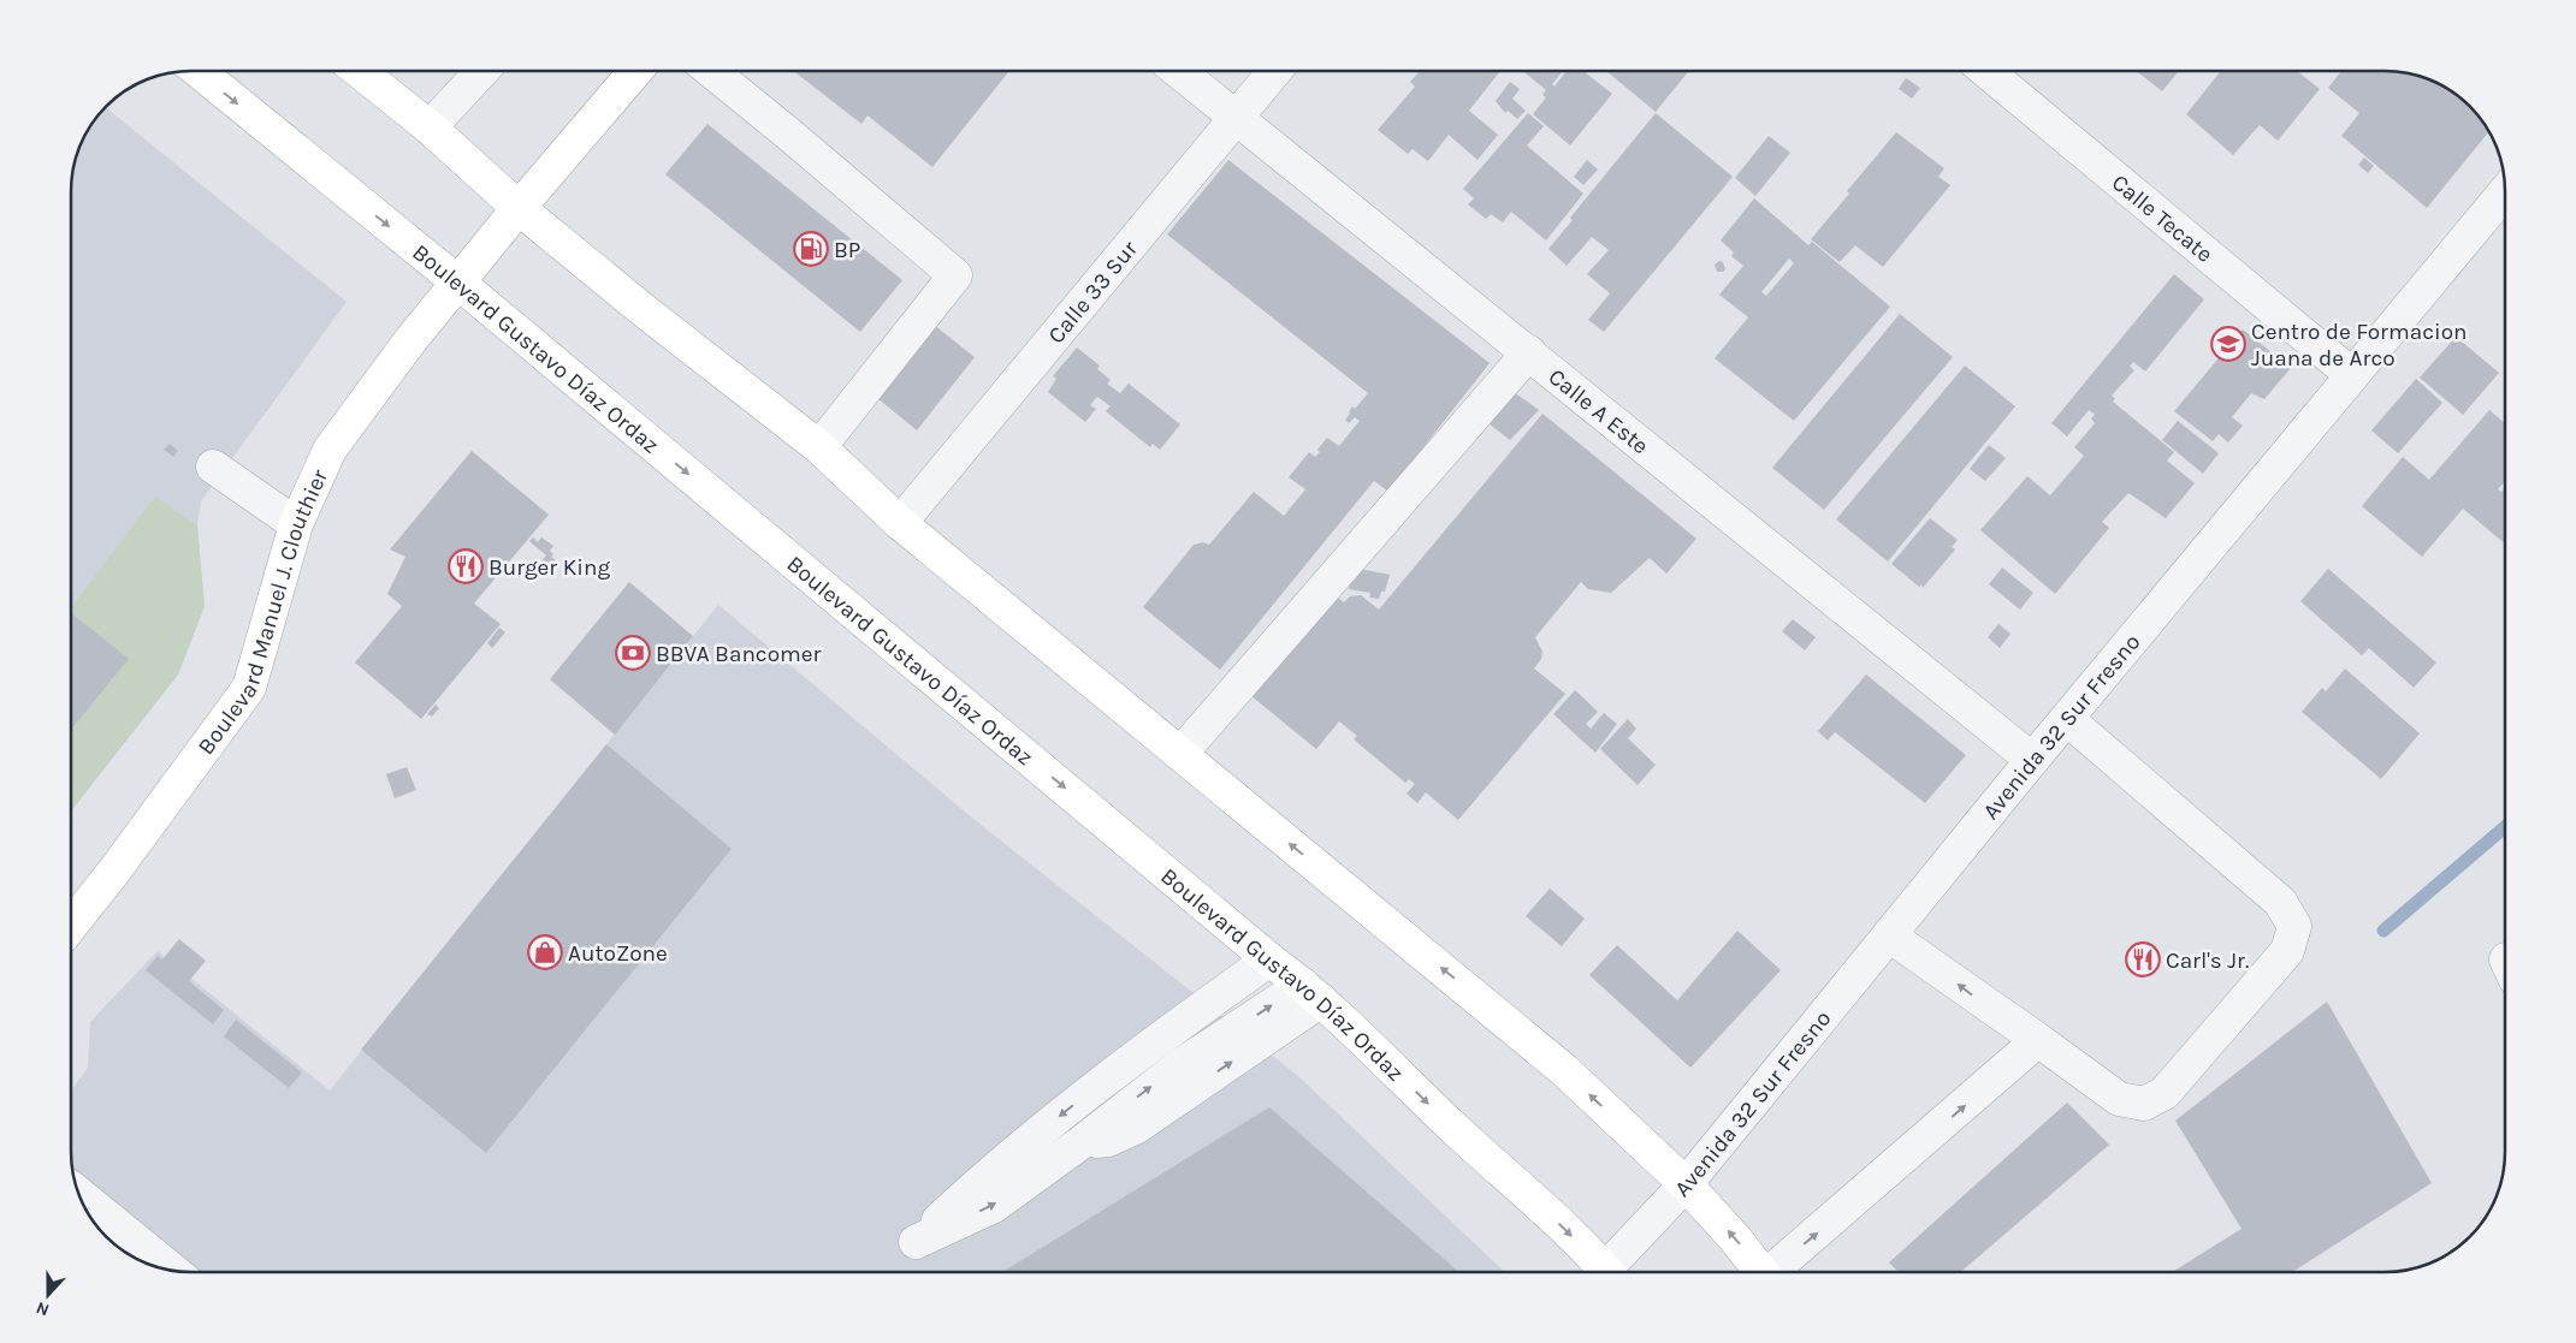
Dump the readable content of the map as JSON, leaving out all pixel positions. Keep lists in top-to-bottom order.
{
  "streets": {
    "main road": ["Boulevard Gustavo Díaz Ordaz", "Boulevard Manuel J. Clouthier"],
    "street": [
      "Calle Tecate",
      "Calle 33 Sur",
      "Calle A Este",
      "Avenida 32 Sur Fresno"
    ]
  },
  "crossings": [
    ["Calle Tecate", "Avenida 32 Sur Fresno"],
    ["Calle 33 Sur", "Calle A Este"],
    ["Boulevard Gustavo Díaz Ordaz", "Boulevard Manuel J. Clouthier"],
    ["Calle A Este", "Avenida 32 Sur Fresno"]
  ],
  "places": {
    "fuel station": ["BP"],
    "school or university": ["Centro de Formacion Juana de Arco"],
    "restaurant": ["Burger King", "Carl's Jr."],
    "bank": ["BBVA Bancomer"],
    "shop": ["AutoZone"]
  },
  "north": "bottom"
}
